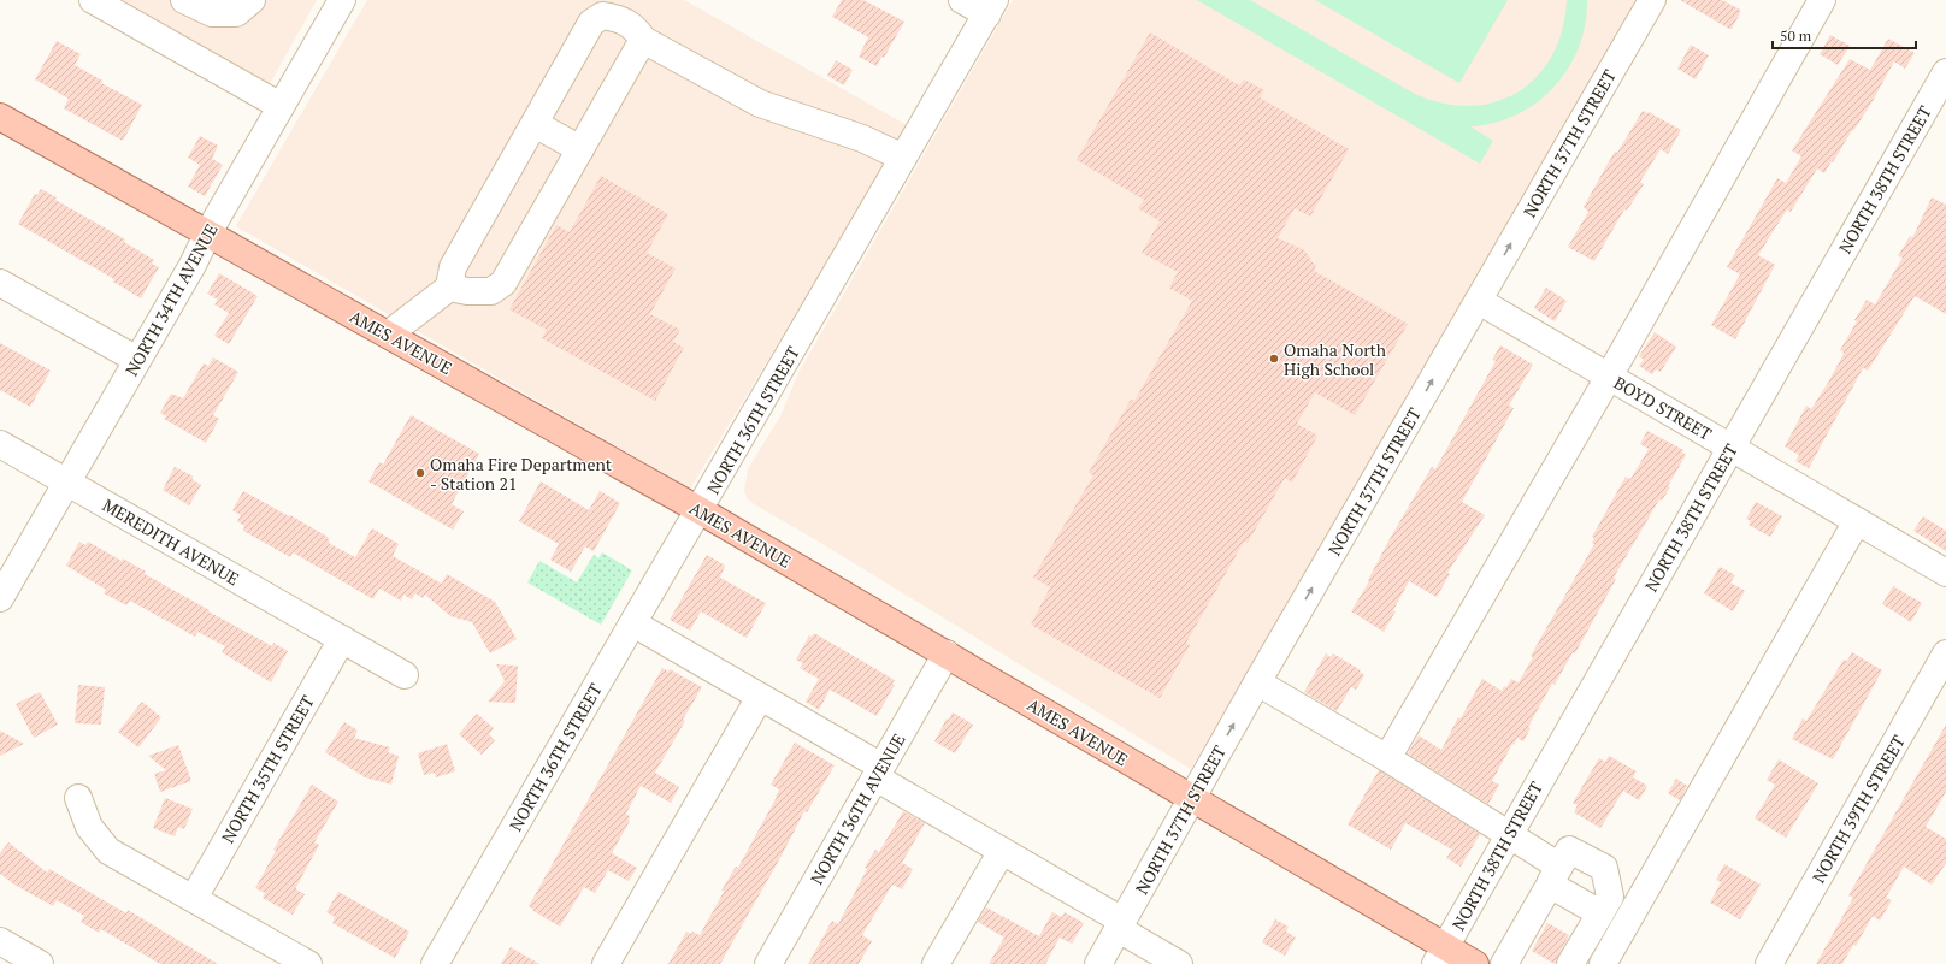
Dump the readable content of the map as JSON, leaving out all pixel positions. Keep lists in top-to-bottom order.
{
  "streets": {
    "main road": ["AMES AVENUE"],
    "street": [
      "NORTH 37TH STREET",
      "NORTH 38TH STREET",
      "NORTH 34TH AVENUE",
      "BOYD STREET",
      "NORTH 36TH STREET",
      "MEREDITH AVENUE",
      "NORTH 35TH STREET",
      "NORTH 36TH AVENUE",
      "NORTH 39TH STREET"
    ]
  },
  "crossings": [
    ["NORTH 37TH STREET", "AMES AVENUE"],
    ["NORTH 37TH STREET", "BOYD STREET"],
    ["NORTH 38TH STREET", "AMES AVENUE"],
    ["NORTH 38TH STREET", "BOYD STREET"],
    ["NORTH 34TH AVENUE", "AMES AVENUE"],
    ["NORTH 34TH AVENUE", "MEREDITH AVENUE"],
    ["AMES AVENUE", "NORTH 36TH STREET"],
    ["AMES AVENUE", "NORTH 36TH AVENUE"],
    ["MEREDITH AVENUE", "NORTH 35TH STREET"]
  ],
  "places": ["Omaha North High School", "Omaha Fire Department - Station 21"],
  "scale_bar": "50 m"
}
